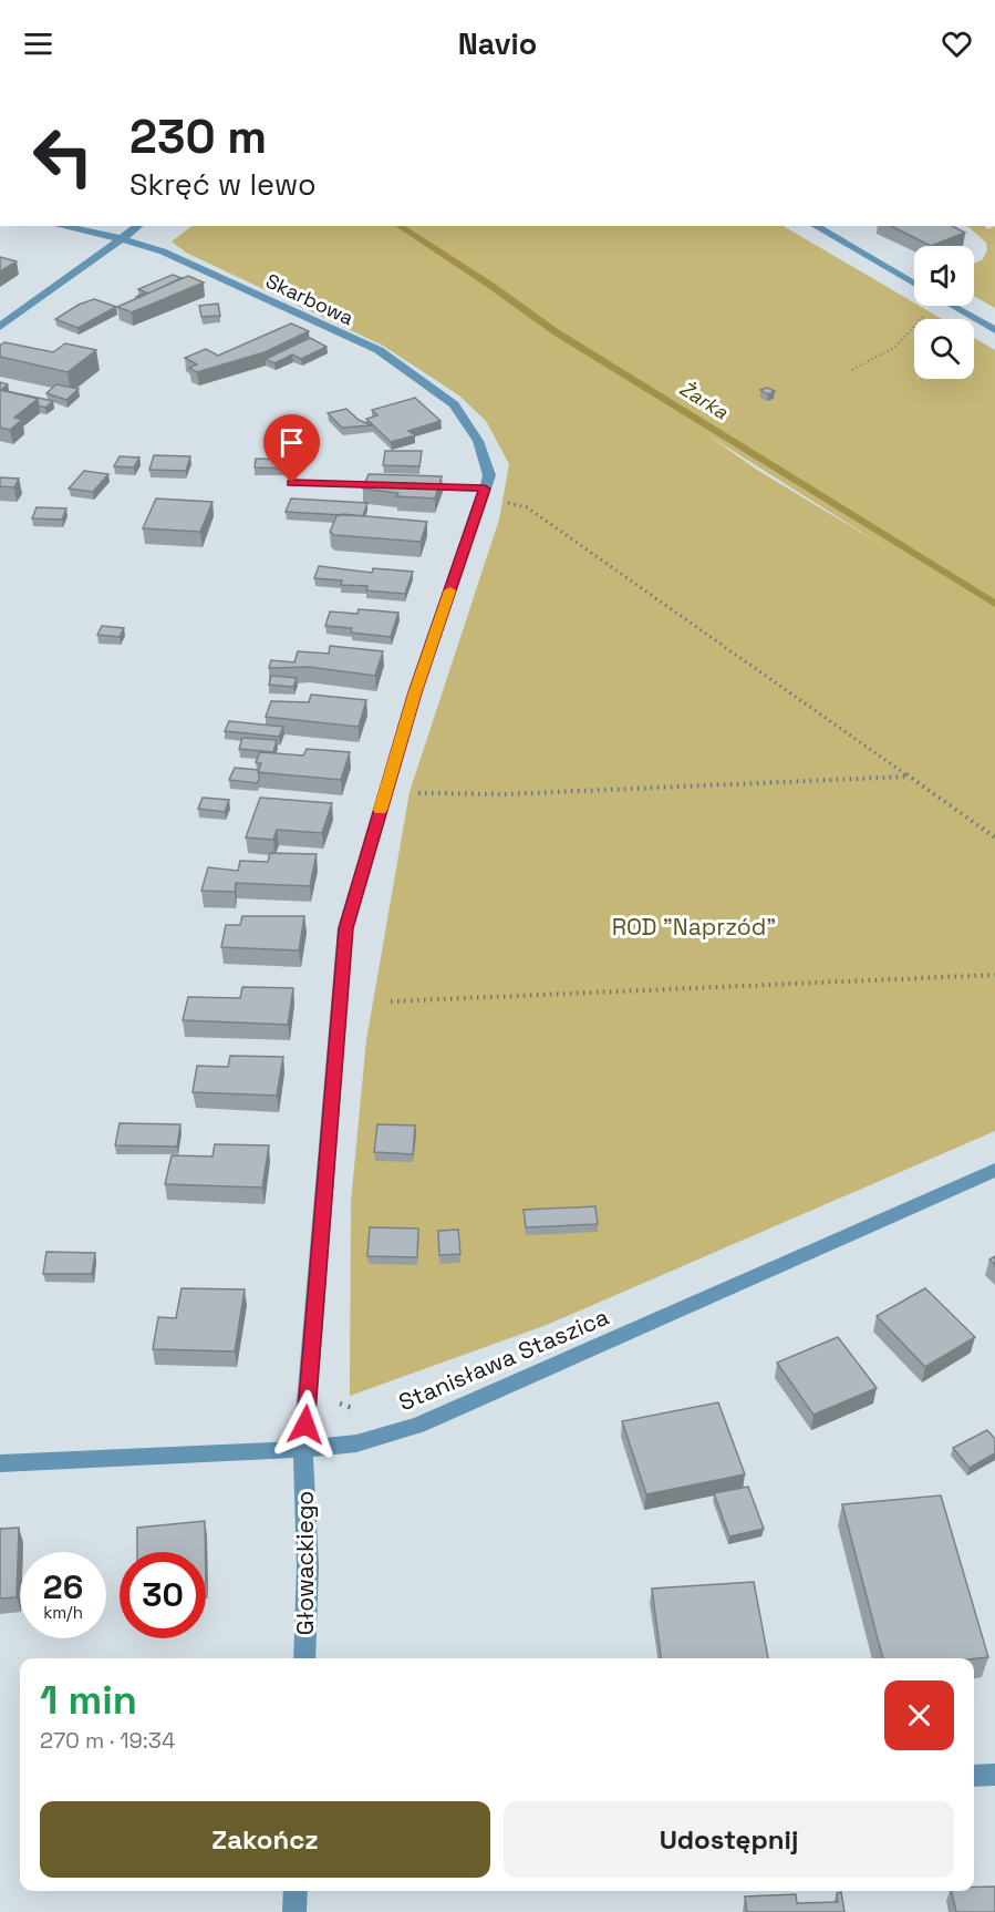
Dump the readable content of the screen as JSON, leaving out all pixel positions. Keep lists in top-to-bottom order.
{
  "streets": {
    "street": ["Skarbowa", "Stanisława Staszica", "Głowackiego"]
  },
  "crossings": [
    ["Skarbowa", "Głowackiego"],
    ["Stanisława Staszica", "Głowackiego"]
  ],
  "water": ["Żarka"],
  "parks": ["ROD \"Naprzód\""],
  "page": {
    "header": "Navio",
    "turn": ["230 m", "Skręć w lewo"],
    "speed": "26 km/h",
    "limit": "30",
    "heading": ["1 min", "270 m · 19:34"],
    "buttons": ["Zakończ", "Udostępnij"]
  }
}
